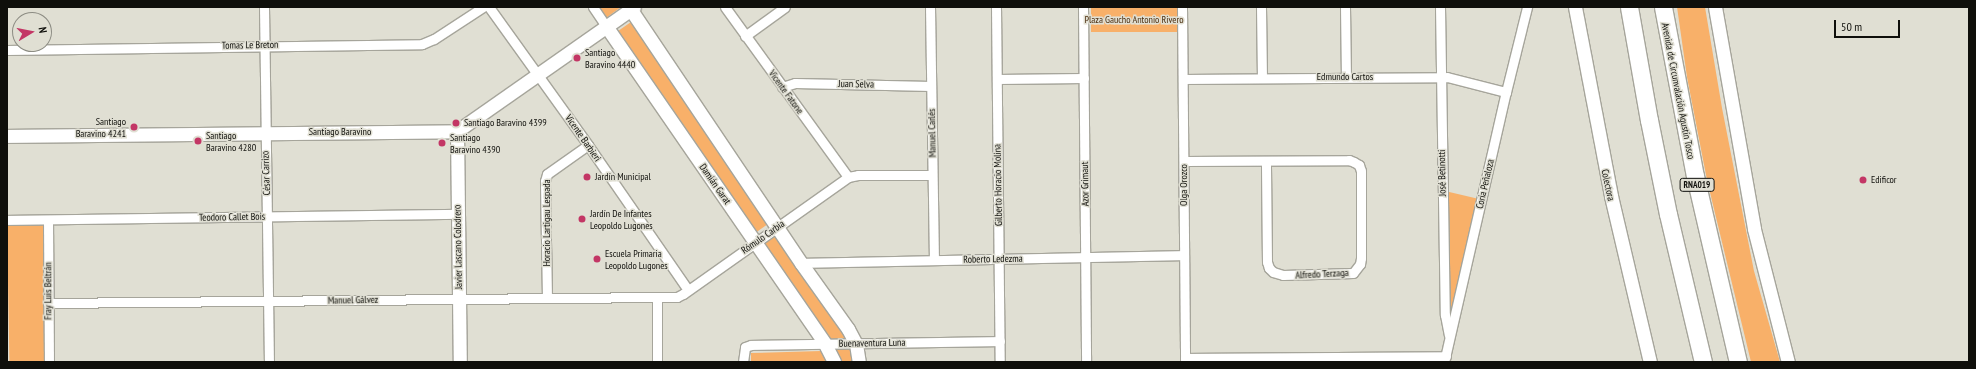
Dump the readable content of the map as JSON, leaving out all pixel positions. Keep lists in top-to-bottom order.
{
  "streets": {
    "highway": ["Avenida de Circunvalación Agustín Tosco", "RNA019"],
    "main road": [
      "Santiago Baravino",
      "Damián Garat",
      "Colectora",
      "Javier Lascano Colodrero"
    ],
    "street": [
      "Tomas Le Breton",
      "Edmundo Cartos",
      "Juan Selva",
      "Vicente Fatone",
      "Manuel Carlés",
      "Vicente Barbieri",
      "César Carrizo",
      "José Betinotti",
      "Azor Grimaut",
      "Coria Peñaloza",
      "Gilberto Horacio Molina",
      "Olga Orozco",
      "Teodoro Callet Bois",
      "Horacio Lartigau Lespada",
      "Rómulo Carbia",
      "Roberto Ledezma",
      "Alfredo Terzaga",
      "Fray Luis Beltrán",
      "Manuel Gálvez",
      "Buenaventura Luna"
    ]
  },
  "crossings": [
    ["Tomas Le Breton", "César Carrizo"],
    ["Edmundo Cartos", "José Betinotti"],
    ["Edmundo Cartos", "Coria Peñaloza"],
    ["Edmundo Cartos", "Olga Orozco"],
    ["Juan Selva", "Vicente Fatone"],
    ["Juan Selva", "Manuel Carlés"],
    ["Vicente Fatone", "Rómulo Carbia"],
    ["Santiago Baravino", "César Carrizo"],
    ["Santiago Baravino", "Javier Lascano Colodrero"],
    ["Manuel Carlés", "Rómulo Carbia"],
    ["Manuel Carlés", "Roberto Ledezma"],
    ["Vicente Barbieri", "Horacio Lartigau Lespada"],
    ["Vicente Barbieri", "Rómulo Carbia"],
    ["César Carrizo", "Teodoro Callet Bois"],
    ["César Carrizo", "Manuel Gálvez"],
    ["José Betinotti", "Coria Peñaloza"],
    ["Damián Garat", "Rómulo Carbia"],
    ["Damián Garat", "Buenaventura Luna"],
    ["Azor Grimaut", "Roberto Ledezma"],
    ["Gilberto Horacio Molina", "Roberto Ledezma"],
    ["Gilberto Horacio Molina", "Buenaventura Luna"],
    ["Olga Orozco", "Roberto Ledezma"],
    ["Olga Orozco", "Alfredo Terzaga"],
    ["Teodoro Callet Bois", "Javier Lascano Colodrero"],
    ["Teodoro Callet Bois", "Fray Luis Beltrán"],
    ["Horacio Lartigau Lespada", "Manuel Gálvez"],
    ["Rómulo Carbia", "Manuel Gálvez"],
    ["Javier Lascano Colodrero", "Manuel Gálvez"],
    ["Fray Luis Beltrán", "Manuel Gálvez"]
  ],
  "parks": ["Plaza Gaucho Antonio Rivero"],
  "places": [
    "Santiago Baravino 4440",
    "Santiago Baravino 4399",
    "Santiago Baravino 4241",
    "Santiago Baravino 4280",
    "Santiago Baravino 4390",
    "Jardín Municipal",
    "Edificor",
    "Jardín De Infantes Leopoldo Lugones",
    "Escuela Primaria Leopoldo Lugones"
  ],
  "scale_bar": "50 m",
  "north": "right"
}
